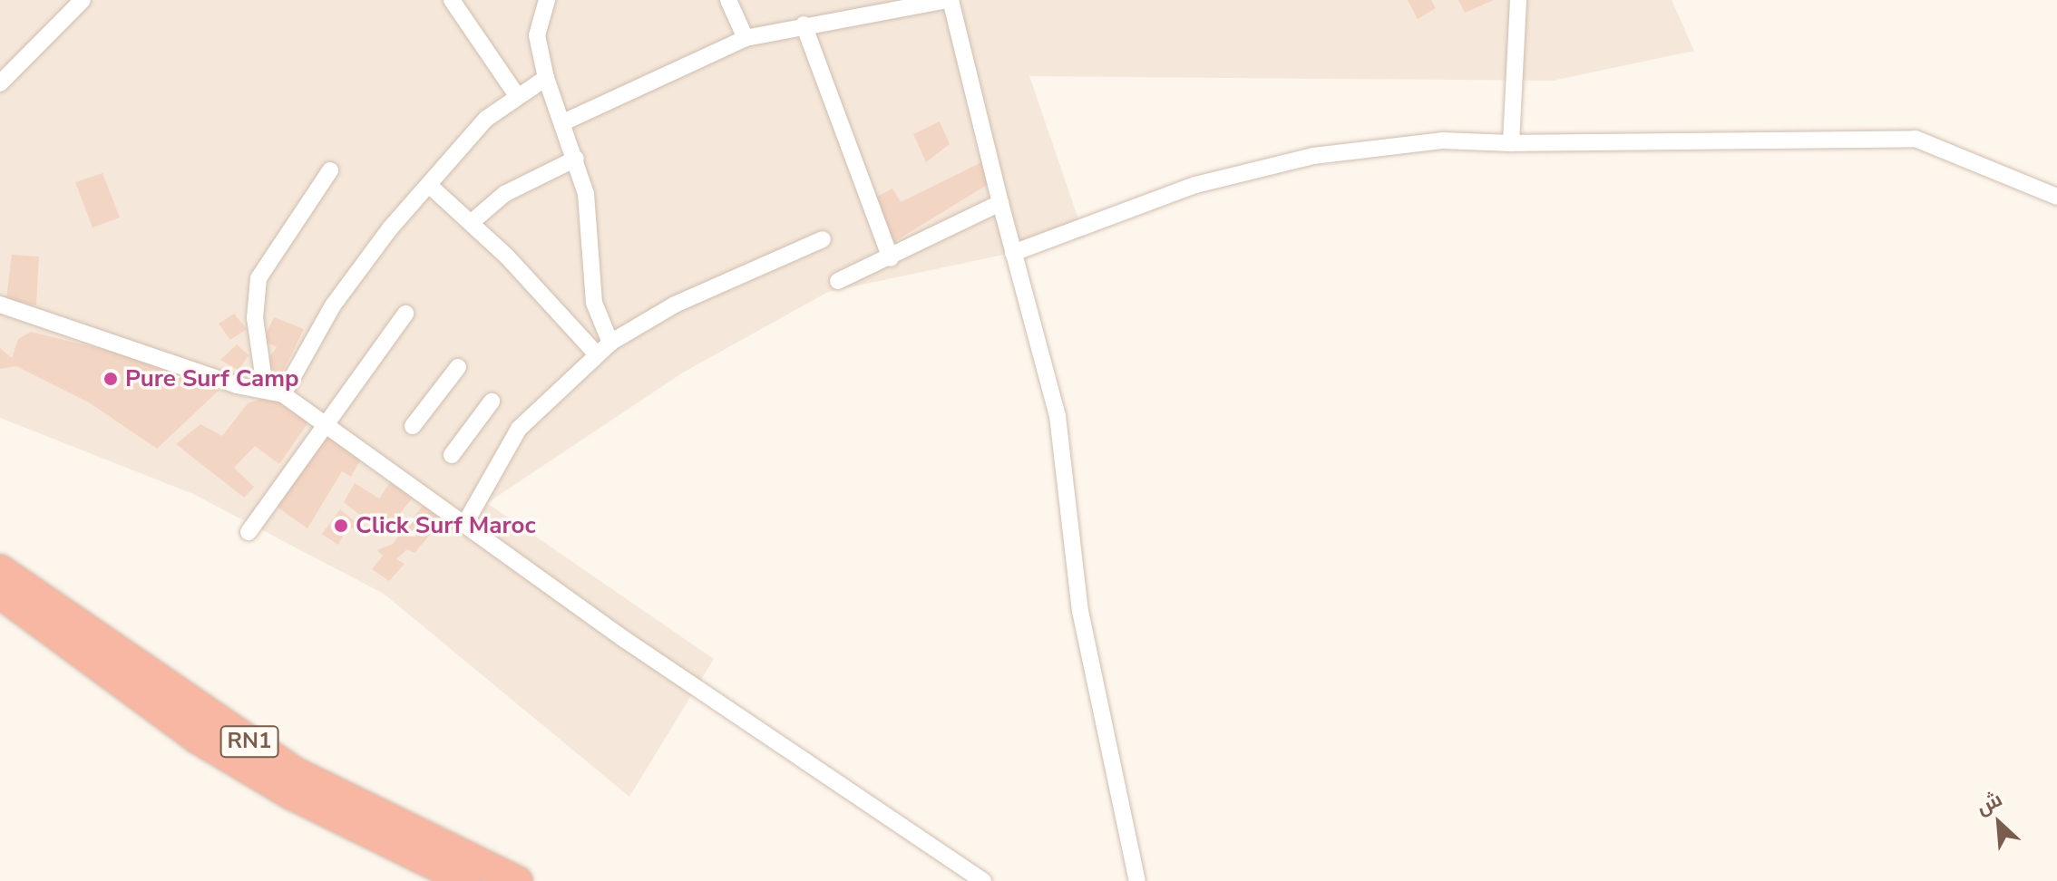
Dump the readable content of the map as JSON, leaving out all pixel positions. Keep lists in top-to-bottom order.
{
  "streets": {
    "highway": ["RN1"]
  },
  "places": ["Pure Surf Camp", "Click Surf Maroc"],
  "north": "top left"
}
